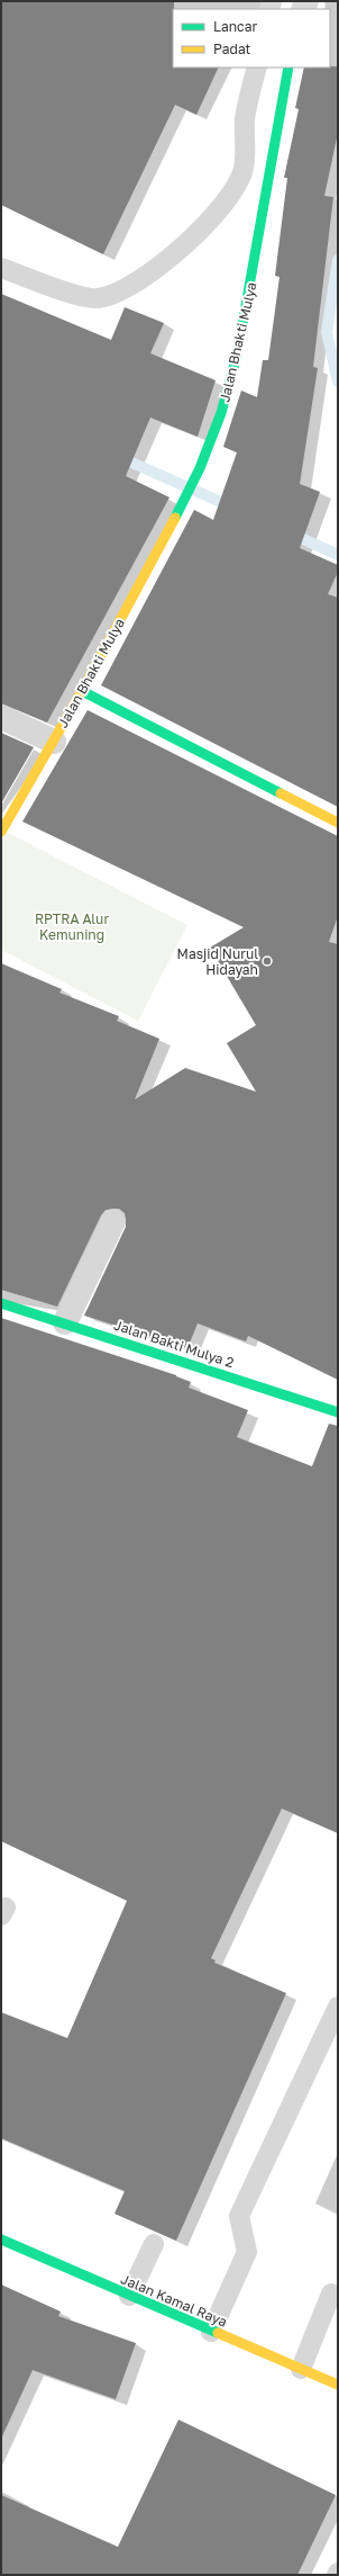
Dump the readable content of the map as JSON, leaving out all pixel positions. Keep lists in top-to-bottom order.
{
  "streets": {
    "street": ["Jalan Bhakti Mulya", "Jalan Bakti Mulya 2", "Jalan Kamal Raya"]
  },
  "parks": ["RPTRA Alur Kemuning"],
  "places": ["Masjid Nurul Hidayah"],
  "legend": ["Lancar", "Padat"]
}
